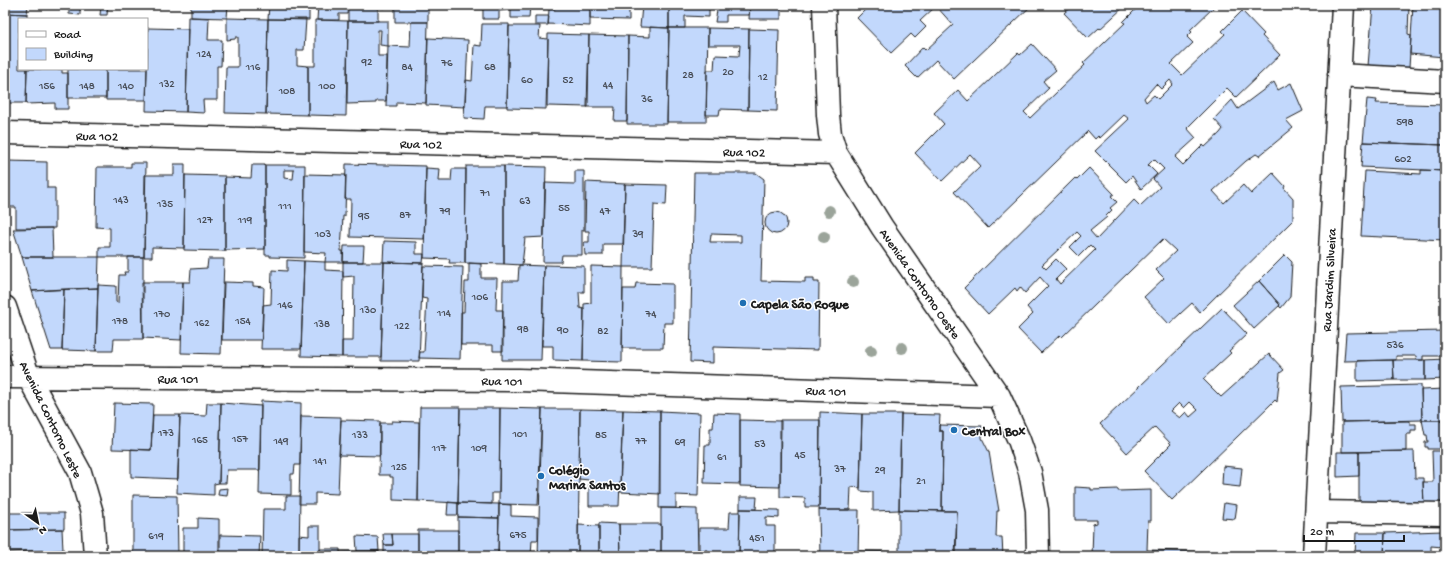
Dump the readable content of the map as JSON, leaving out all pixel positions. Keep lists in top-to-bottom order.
{
  "streets": {
    "street": [
      "Rua 102",
      "Rua Jardim Silveira",
      "Avenida Contorno Oeste",
      "Rua 101",
      "Avenida Contorno Leste"
    ]
  },
  "crossings": [
    ["Rua 102", "Avenida Contorno Oeste"],
    ["Avenida Contorno Oeste", "Rua 101"],
    ["Rua 101", "Avenida Contorno Leste"]
  ],
  "places": ["Capela São Roque", "Central Box", "Colégio Marina Santos"],
  "house_numbers": [
    "124",
    "92",
    "76",
    "116",
    "84",
    "68",
    "20",
    "28",
    "12",
    "60",
    "52",
    "132",
    "44",
    "156",
    "148",
    "140",
    "100",
    "108",
    "36",
    "598",
    "602",
    "71",
    "143",
    "63",
    "135",
    "111",
    "55",
    "79",
    "47",
    "87",
    "95",
    "127",
    "119",
    "103",
    "39",
    "106",
    "146",
    "130",
    "114",
    "170",
    "74",
    "178",
    "154",
    "162",
    "138",
    "122",
    "98",
    "90",
    "82",
    "536",
    "173",
    "101",
    "133",
    "85",
    "157",
    "165",
    "149",
    "77",
    "69",
    "53",
    "117",
    "109",
    "45",
    "61",
    "141",
    "125",
    "37",
    "29",
    "21",
    "675",
    "619",
    "451"
  ],
  "legend": ["Road", "Building"],
  "scale_bar": "20 m",
  "north": "bottom right"
}
